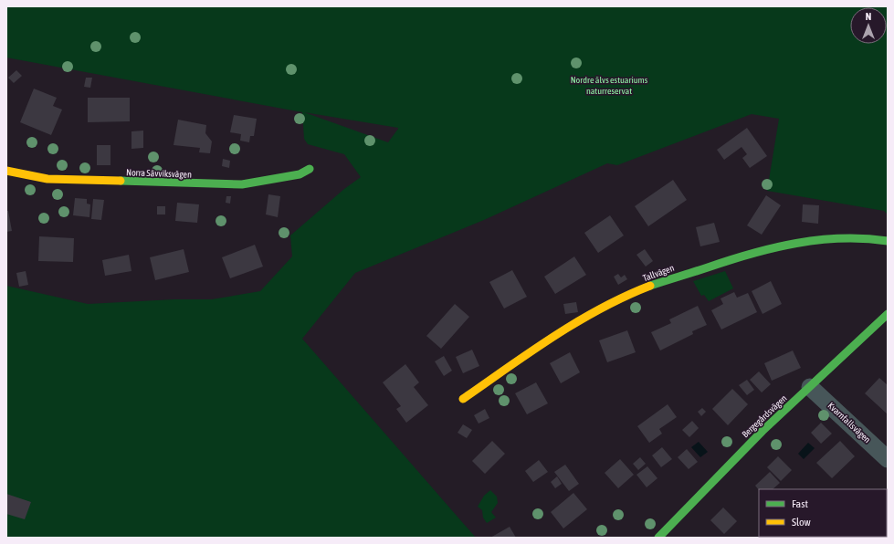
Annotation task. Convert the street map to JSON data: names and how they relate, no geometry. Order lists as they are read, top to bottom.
{
  "streets": {
    "street": [
      "Norra Sävviksvägen",
      "Tallvägen",
      "Bergegårdsvägen",
      "Kvarnfallsvägen"
    ]
  },
  "crossings": [
    ["Bergegårdsvägen", "Kvarnfallsvägen"]
  ],
  "parks": ["Nordre älvs estuariums naturreservat"],
  "legend": ["Fast", "Slow"],
  "north": "top"
}
